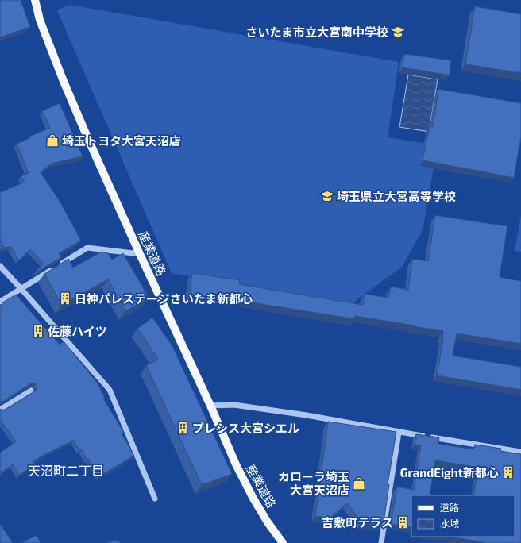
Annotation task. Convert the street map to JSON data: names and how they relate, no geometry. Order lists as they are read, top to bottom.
{
  "streets": {
    "main road": ["産業道路"]
  },
  "districts": ["天沼町二丁目"],
  "places": {
    "school or university": ["さいたま市立大宮南中学校", "埼玉県立大宮高等学校"],
    "shop": ["埼玉トヨタ大宮天沼店", "カローラ埼玉 大宮天沼店"],
    "building": [
      "日神パレステージさいたま新都心",
      "佐藤ハイツ",
      "プレシス大宮シエル",
      "GrandEight新都心",
      "吉敷町テラス"
    ]
  },
  "legend": ["道路", "水域"]
}
